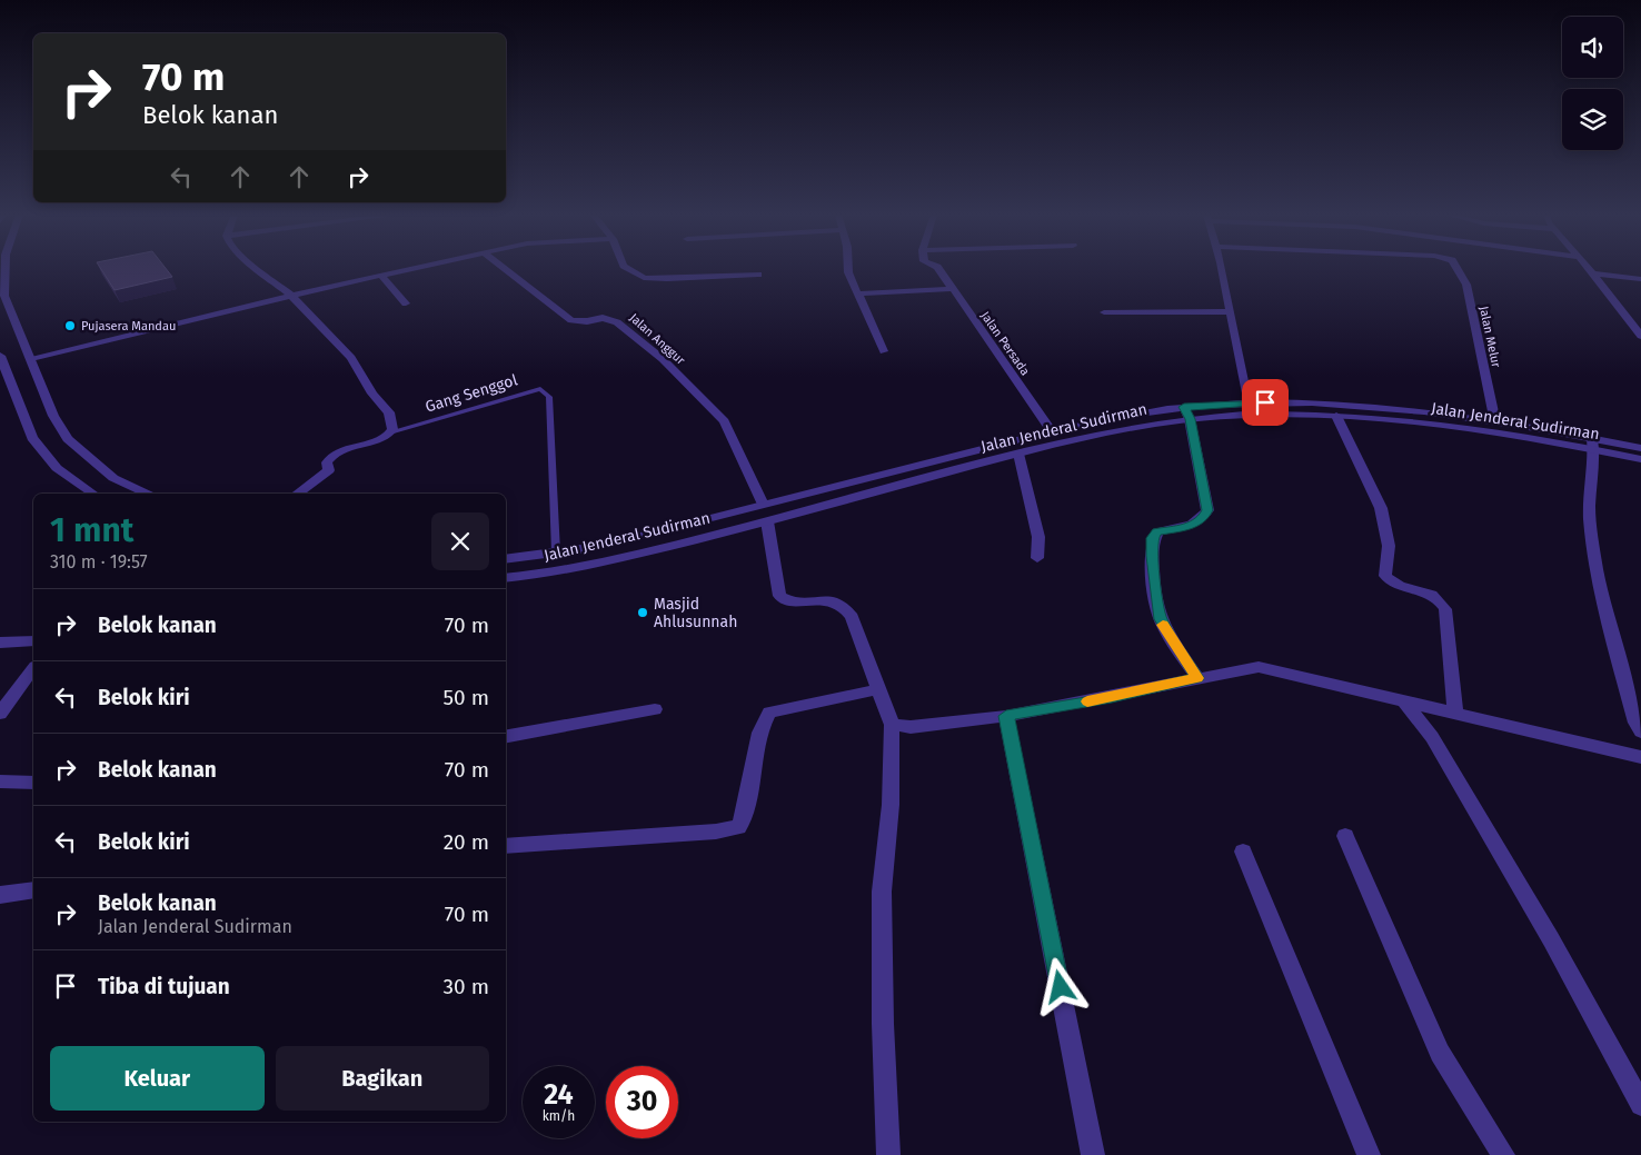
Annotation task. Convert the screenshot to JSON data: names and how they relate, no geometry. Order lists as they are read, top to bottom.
{
  "streets": {
    "street": [
      "Jalan Melur",
      "Jalan Anggur",
      "Jalan Persada",
      "Jalan Jenderal Sudirman"
    ],
    "lane": ["Gang Senggol"]
  },
  "crossings": [
    ["Jalan Melur", "Jalan Jenderal Sudirman"],
    ["Jalan Anggur", "Jalan Jenderal Sudirman"],
    ["Jalan Persada", "Jalan Jenderal Sudirman"],
    ["Gang Senggol", "Jalan Jenderal Sudirman"]
  ],
  "places": ["Pujasera Mandau", "Masjid Ahlusunnah"],
  "page": {
    "turn": ["70 m", "Belok kanan"],
    "heading": ["1 mnt", "310 m · 19:57"],
    "list": [
      {
        "name": "Belok kanan",
        "value": "70 m"
      },
      {
        "name": "Belok kiri",
        "value": "50 m"
      },
      {
        "name": "Belok kanan",
        "value": "70 m"
      },
      {
        "name": "Belok kiri",
        "value": "20 m"
      },
      {
        "name": "Belok kanan",
        "note": "Jalan Jenderal Sudirman",
        "value": "70 m"
      },
      {
        "name": "Tiba di tujuan",
        "value": "30 m"
      }
    ],
    "buttons": ["Keluar", "Bagikan"],
    "speed": "24 km/h",
    "limit": "30"
  }
}
